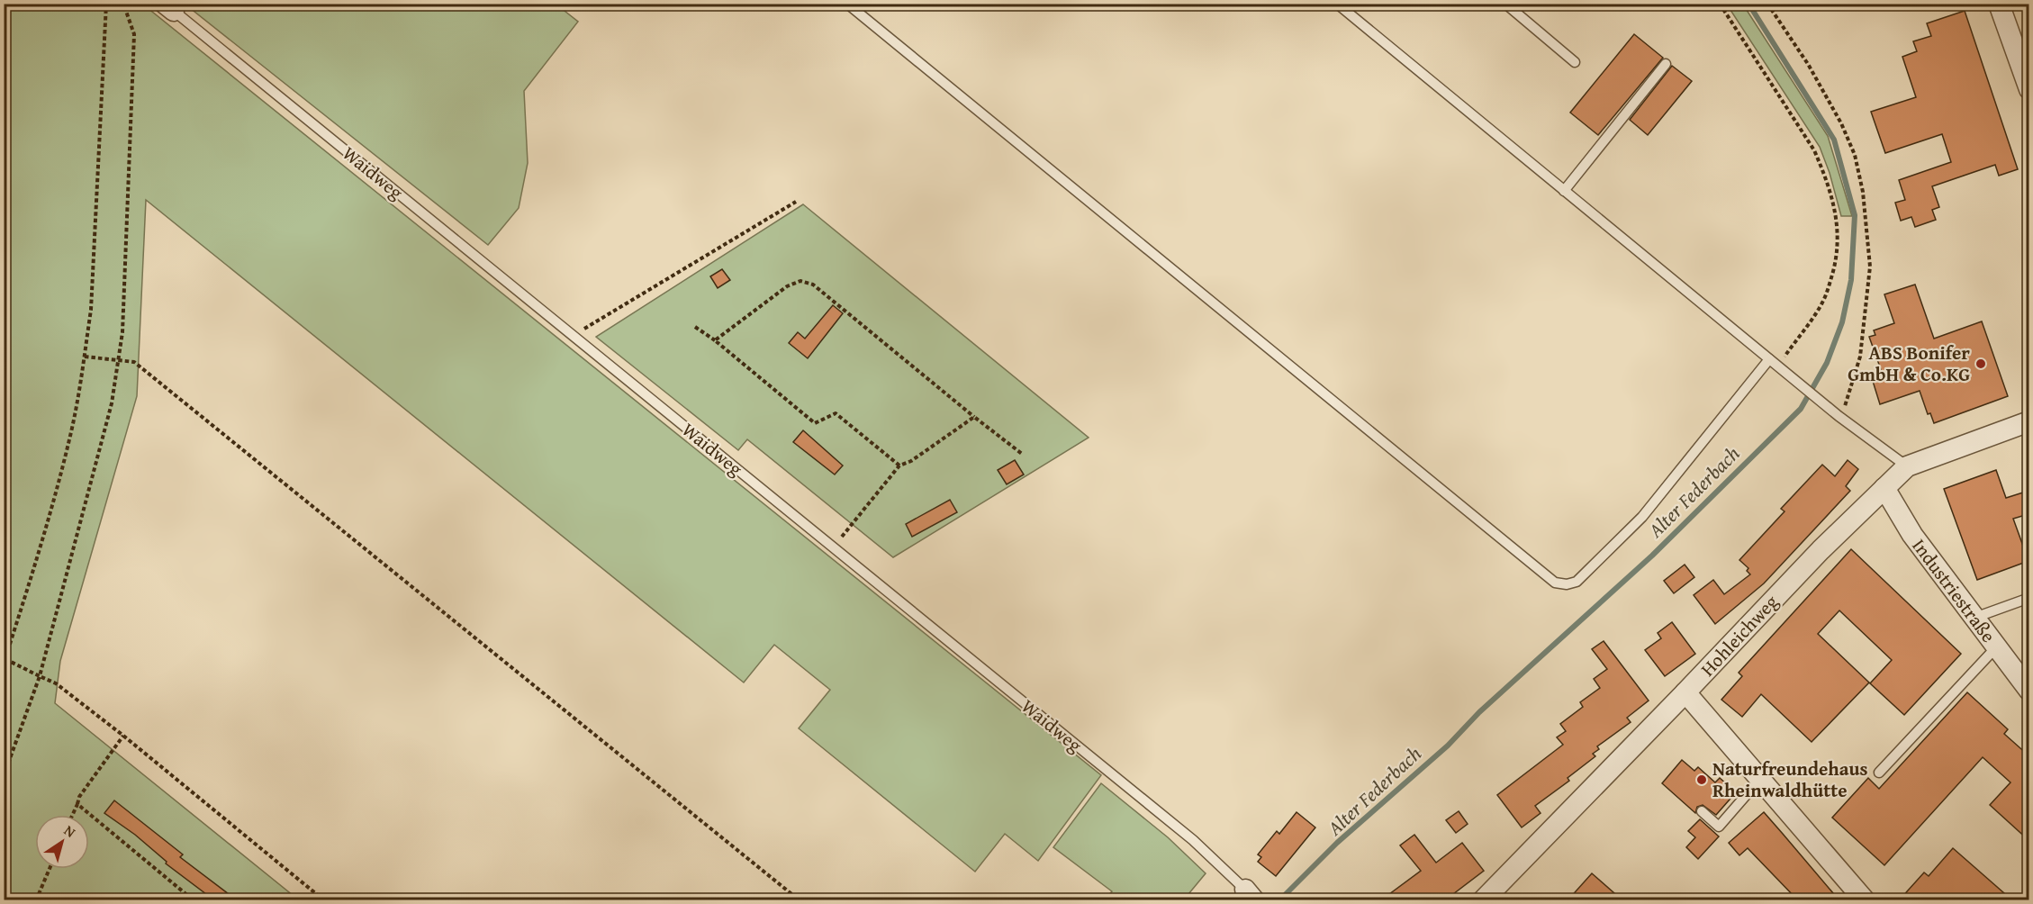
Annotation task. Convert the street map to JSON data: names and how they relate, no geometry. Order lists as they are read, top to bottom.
{
  "streets": {
    "street": ["Industriestraße", "Hohleichweg"],
    "lane": ["Waidweg"]
  },
  "crossings": [
    ["Industriestraße", "Hohleichweg"]
  ],
  "water": ["Alter Federbach"],
  "places": ["ABS Bonifer GmbH & Co.KG", "Naturfreundehaus Rheinwaldhütte"],
  "north": "top right"
}
